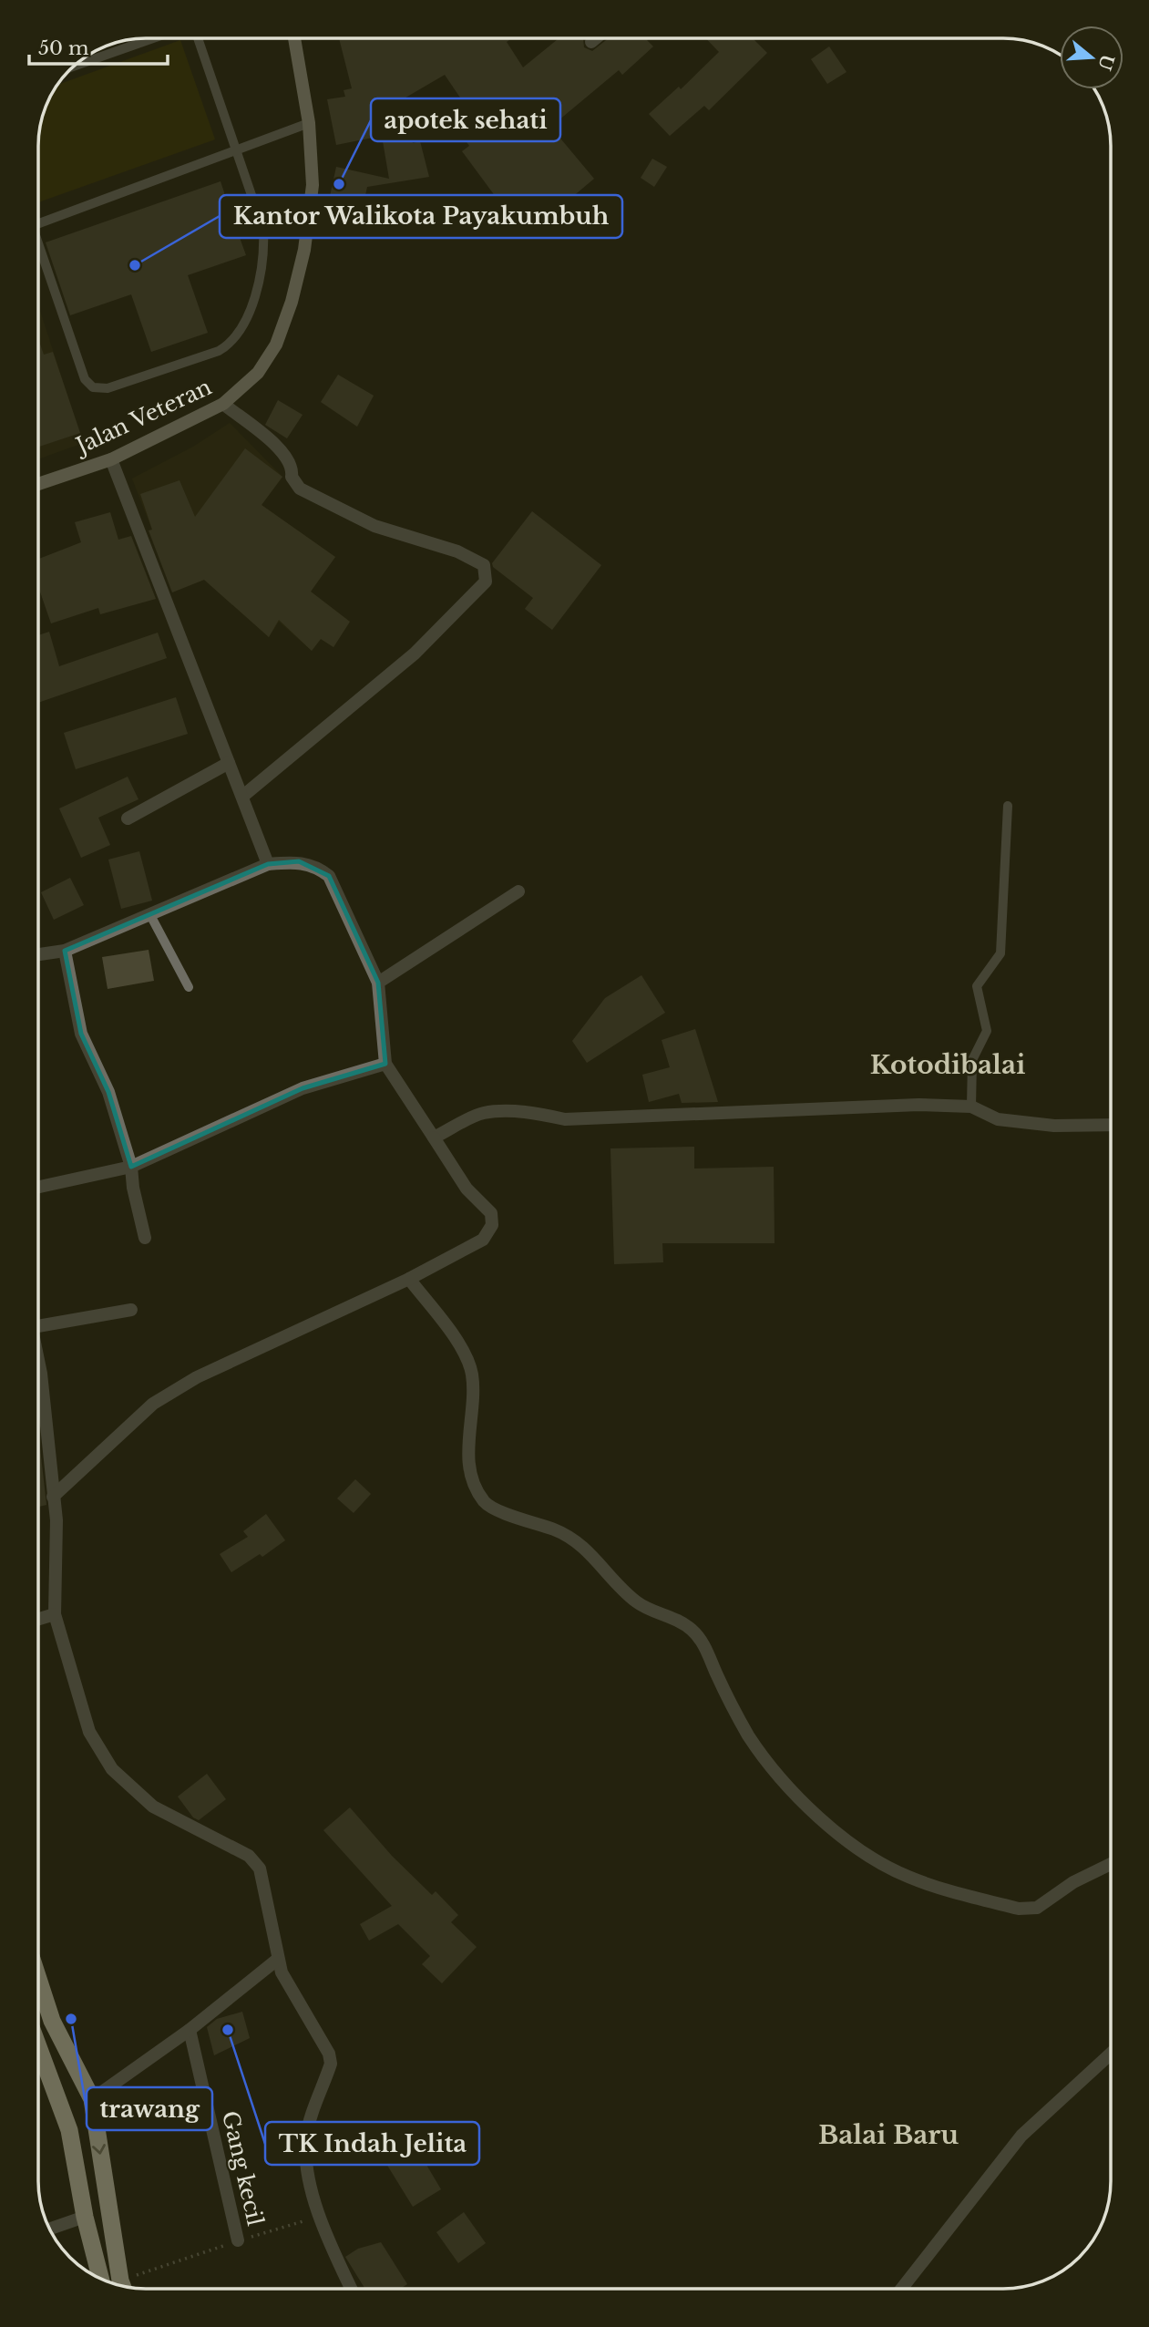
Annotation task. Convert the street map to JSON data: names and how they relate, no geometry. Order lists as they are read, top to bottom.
{
  "streets": {
    "main road": ["Jalan Veteran"],
    "street": ["Gang kecil"]
  },
  "districts": ["Kotodibalai", "Balai Baru"],
  "places": [
    "apotek sehati",
    "Kantor Walikota Payakumbuh",
    "trawang",
    "TK Indah Jelita"
  ],
  "scale_bar": "50 m",
  "north": "right"
}
